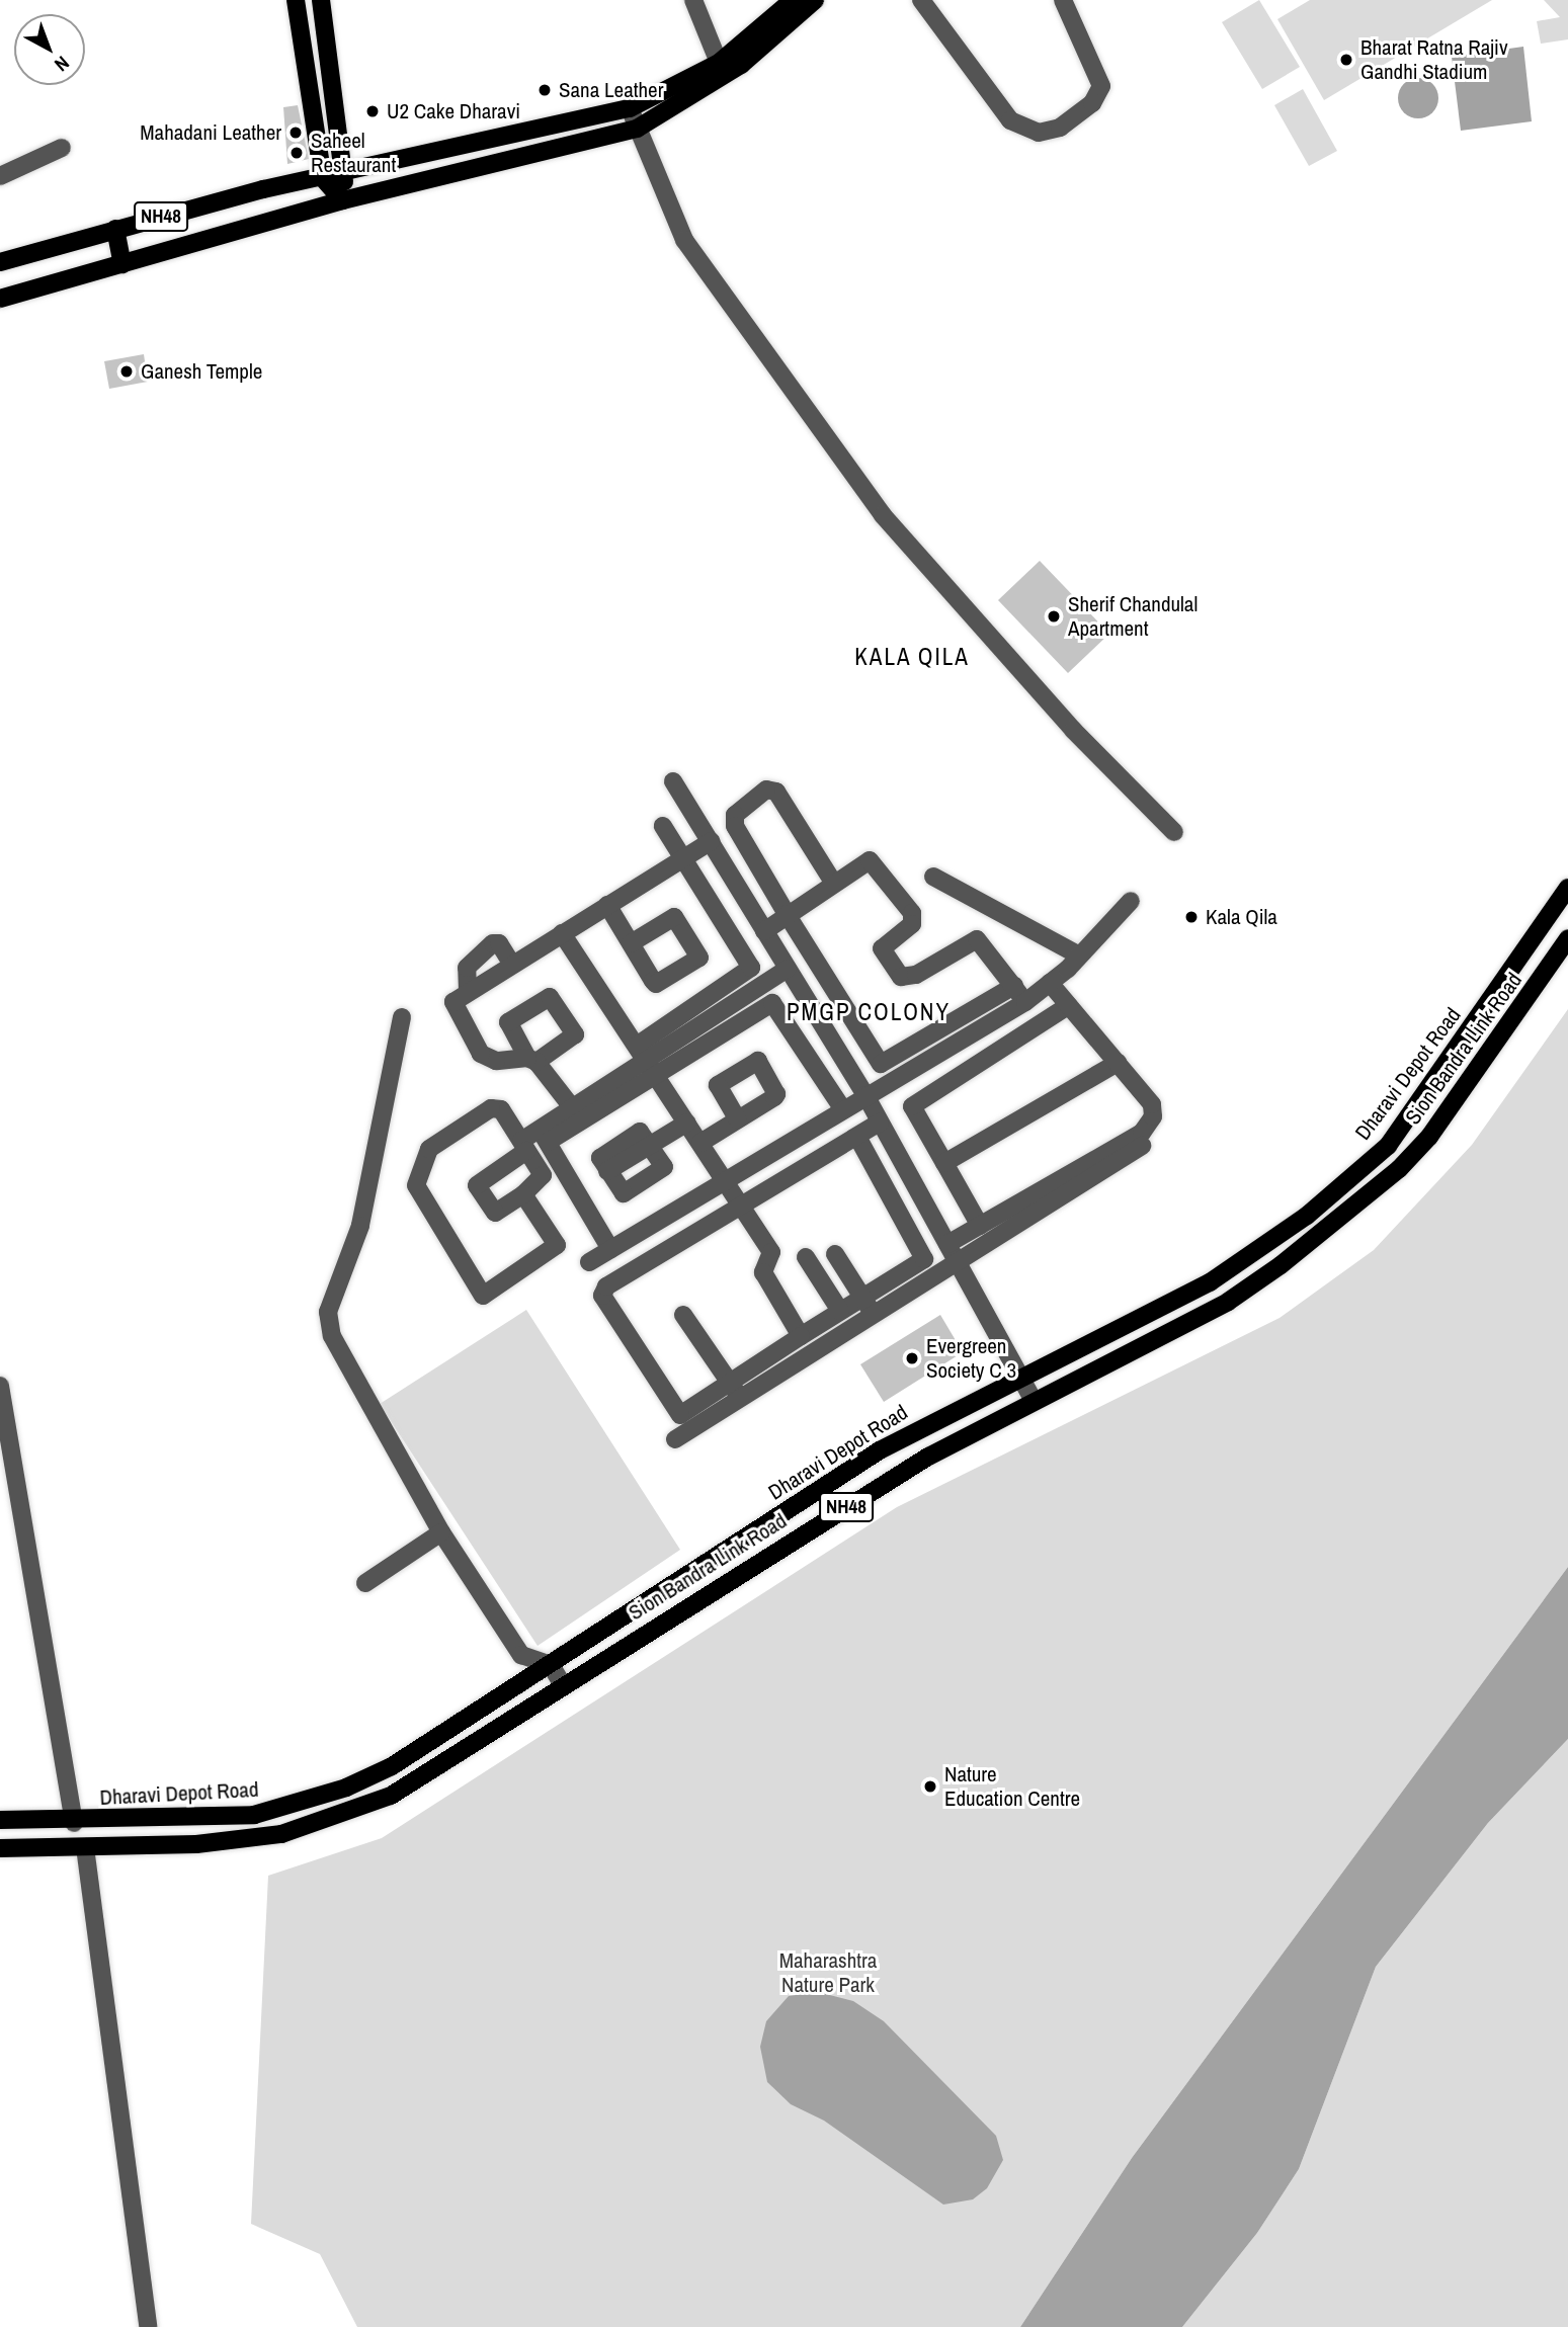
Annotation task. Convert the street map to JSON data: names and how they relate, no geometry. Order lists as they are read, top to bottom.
{
  "streets": {
    "main road": ["NH48", "Sion Bandra Link Road", "Dharavi Depot Road"]
  },
  "districts": ["KALA QILA", "PMGP COLONY"],
  "parks": ["Maharashtra Nature Park"],
  "places": [
    "Bharat Ratna Rajiv Gandhi Stadium",
    "Sana Leather",
    "U2 Cake Dharavi",
    "Mahadani Leather",
    "Saheel Restaurant",
    "Ganesh Temple",
    "Sherif Chandulal Apartment",
    "Kala Qila",
    "Evergreen Society C 3",
    "Nature Education Centre"
  ],
  "north": "bottom right"
}
